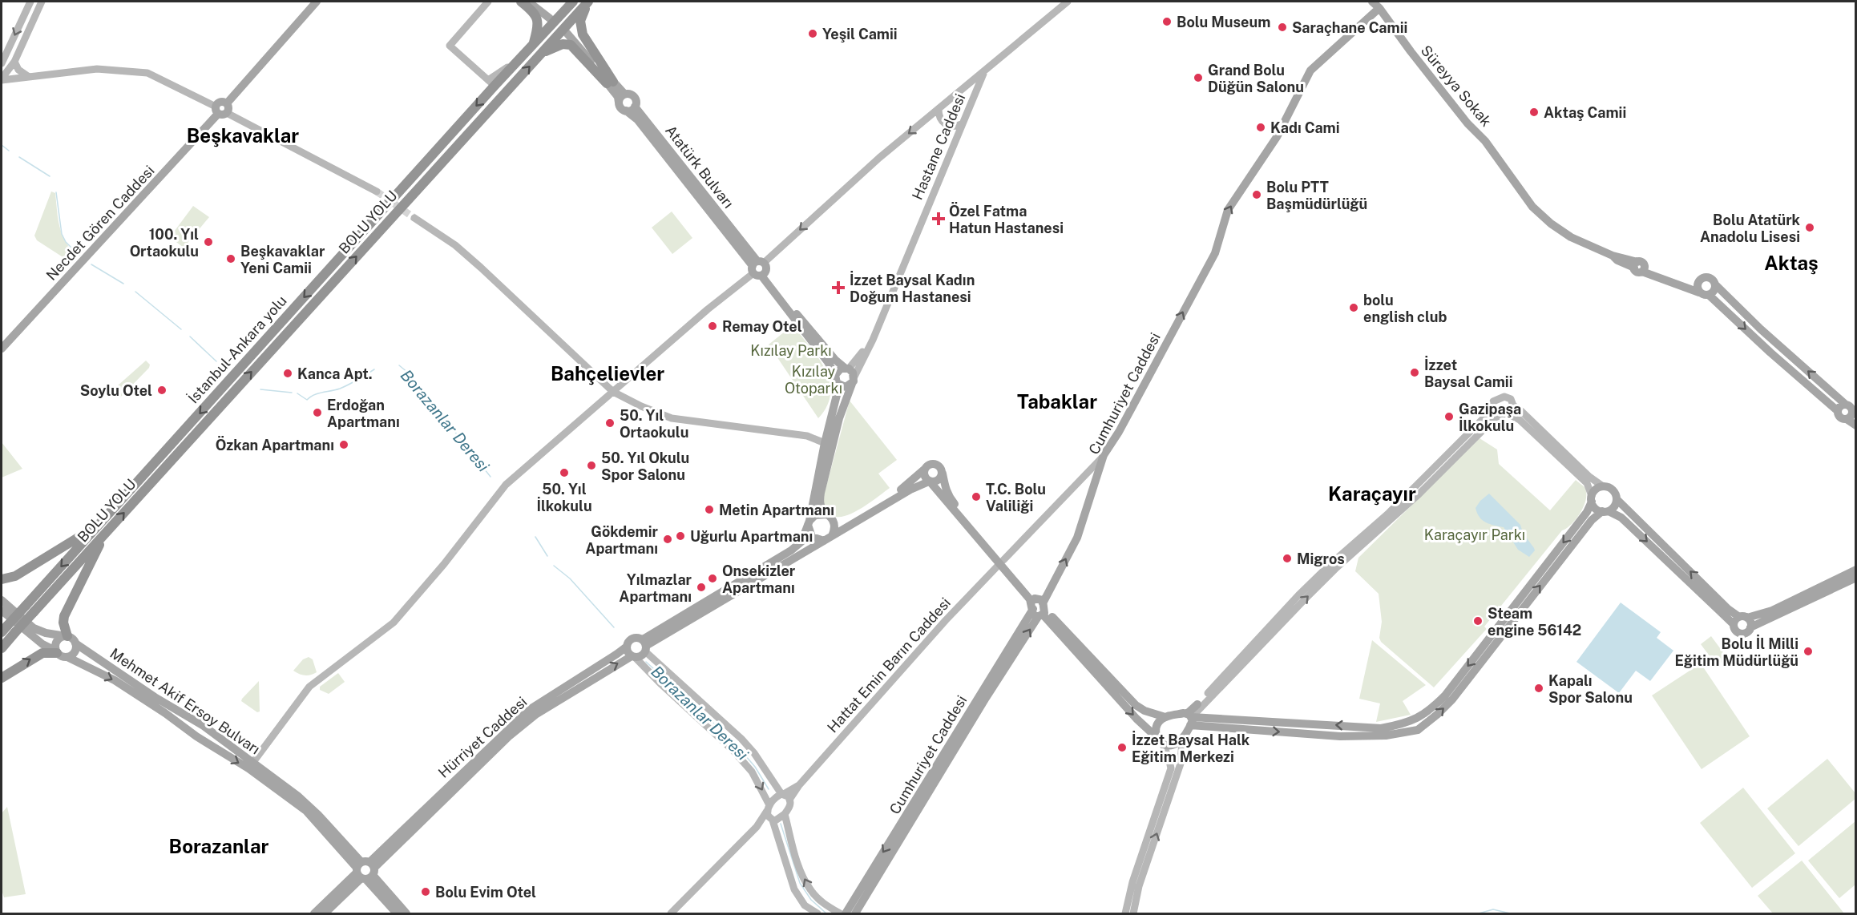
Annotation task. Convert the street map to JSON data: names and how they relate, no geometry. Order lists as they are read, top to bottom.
{
  "streets": {
    "highway": ["BOLU YOLU", "İstanbul-Ankara yolu"],
    "main road": [
      "Süreyya Sokak",
      "Hastane Caddesi",
      "Atatürk Bulvarı",
      "Necdet Gören Caddesi",
      "Cumhuriyet Caddesi",
      "Hattat Emin Barın Caddesi",
      "Mehmet Akif Ersoy Bulvarı",
      "Hürriyet Caddesi"
    ]
  },
  "crossings": [
    ["Süreyya Sokak", "Cumhuriyet Caddesi"],
    ["BOLU YOLU", "İstanbul-Ankara yolu"],
    ["Cumhuriyet Caddesi", "Hattat Emin Barın Caddesi"],
    ["Mehmet Akif Ersoy Bulvarı", "Hürriyet Caddesi"]
  ],
  "one_way": ["BOLU YOLU", "İstanbul-Ankara yolu"],
  "districts": [
    "Beşkavaklar",
    "Aktaş",
    "Bahçelievler",
    "Tabaklar",
    "Karaçayır",
    "Borazanlar"
  ],
  "water": ["Borazanlar Deresi"],
  "parks": ["Kızılay Parkı", "Kızılay Otoparkı", "Karaçayır Parkı"],
  "places": {
    "other": [
      "Bolu Museum",
      "Saraçhane Camii",
      "Yeşil Camii",
      "Grand Bolu Düğün Salonu",
      "Aktaş Camii",
      "Kadı Cami",
      "Bolu PTT Başmüdürlüğü",
      "Bolu Atatürk Anadolu Lisesi",
      "100. Yıl Ortaokulu",
      "Beşkavaklar Yeni Camii",
      "bolu english club",
      "Remay Otel",
      "İzzet Baysal Camii",
      "Kanca Apt.",
      "Soylu Otel",
      "Erdoğan Apartmanı",
      "Gazipaşa İlkokulu",
      "50. Yıl Ortaokulu",
      "Özkan Apartmanı",
      "50. Yıl Okulu Spor Salonu",
      "50. Yıl İlkokulu",
      "T.C. Bolu Valiliği",
      "Metin Apartmanı",
      "Uğurlu Apartmanı",
      "Gökdemir Apartmanı",
      "Migros",
      "Onsekizler Apartmanı",
      "Yılmazlar Apartmanı",
      "Steam engine 56142",
      "Bolu İl Milli Eğitim Müdürlüğü",
      "Kapalı Spor Salonu",
      "İzzet Baysal Halk Eğitim Merkezi",
      "Bolu Evim Otel"
    ],
    "health": ["Özel Fatma Hatun Hastanesi", "İzzet Baysal Kadın Doğum Hastanesi"]
  }
}
